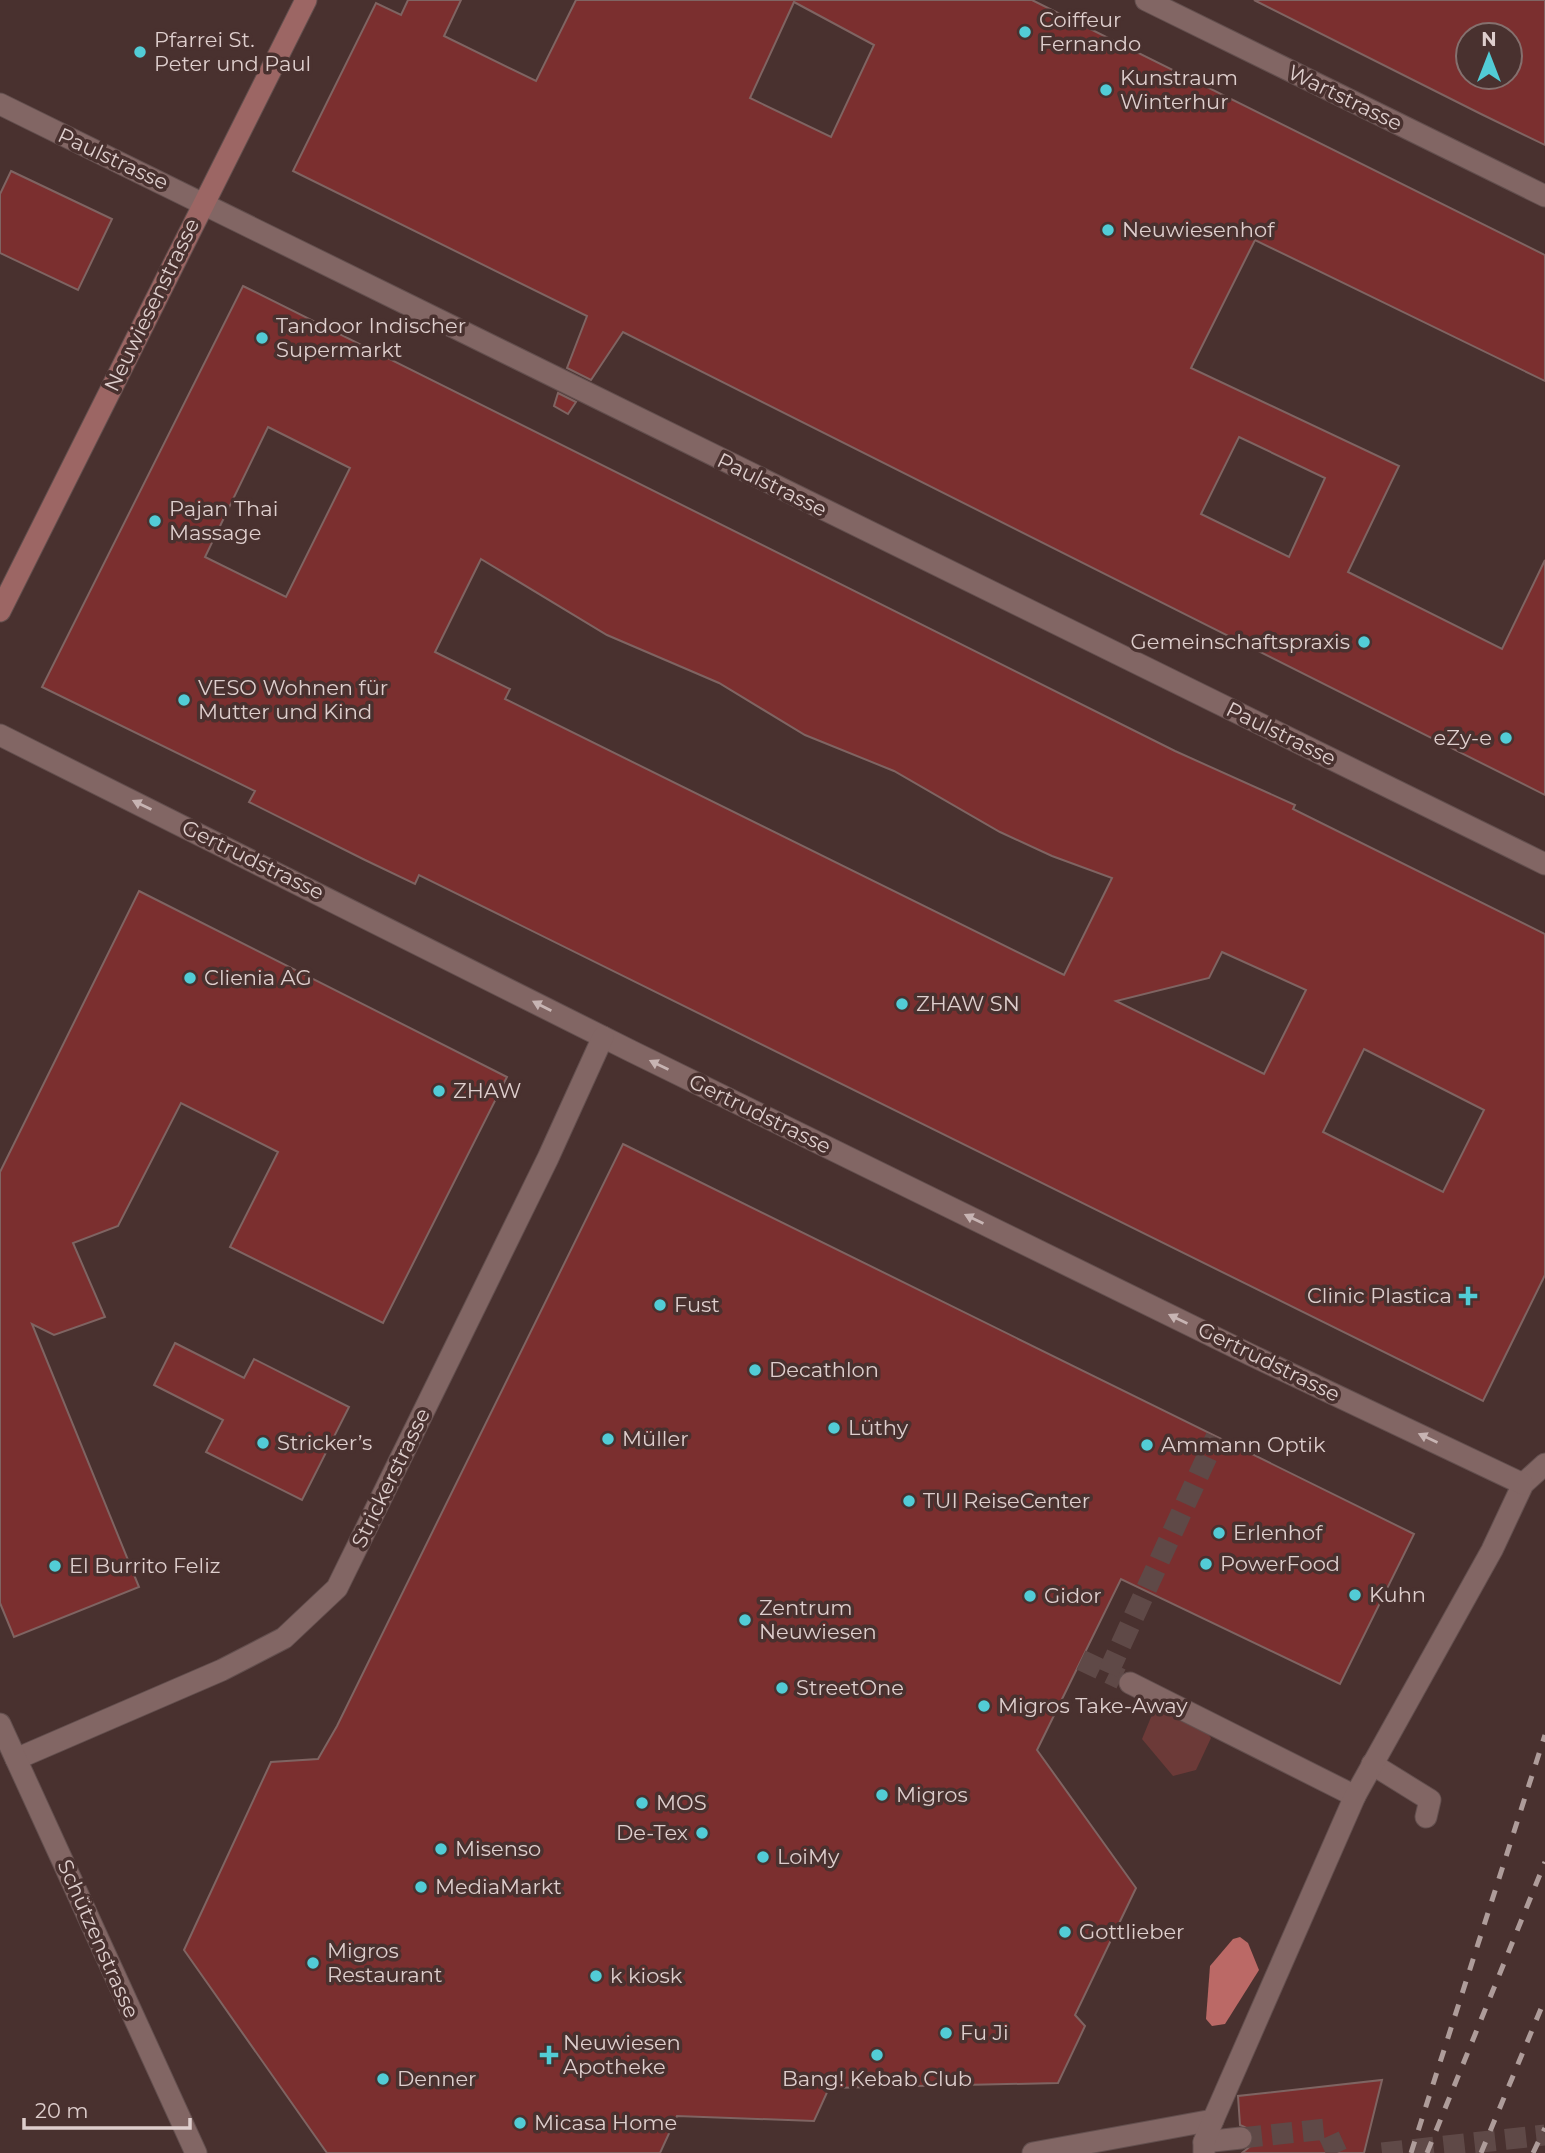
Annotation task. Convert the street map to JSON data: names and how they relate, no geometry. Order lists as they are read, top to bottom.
{
  "streets": {
    "main road": ["Neuwiesenstrasse"],
    "street": [
      "Wartstrasse",
      "Paulstrasse",
      "Gertrudstrasse",
      "Strickerstrasse",
      "Schützenstrasse"
    ]
  },
  "crossings": [
    ["Paulstrasse", "Neuwiesenstrasse"],
    ["Gertrudstrasse", "Strickerstrasse"],
    ["Strickerstrasse", "Schützenstrasse"]
  ],
  "one_way": ["Gertrudstrasse"],
  "places": {
    "other": [
      "Coiffeur Fernando",
      "Pfarrei St. Peter und Paul",
      "Kunstraum Winterhur",
      "Neuwiesenhof",
      "Tandoor Indischer Supermarkt",
      "Pajan Thai Massage",
      "Gemeinschaftspraxis",
      "VESO Wohnen für Mutter und Kind",
      "eZy-e",
      "Clienia AG",
      "ZHAW SN",
      "ZHAW",
      "Fust",
      "Decathlon",
      "Lüthy",
      "Müller",
      "Stricker’s",
      "Ammann Optik",
      "TUI ReiseCenter",
      "Erlenhof",
      "PowerFood",
      "El Burrito Feliz",
      "Kuhn",
      "Gidor",
      "Zentrum Neuwiesen",
      "StreetOne",
      "Migros Take-Away",
      "Migros",
      "MOS",
      "De-Tex",
      "Misenso",
      "LoiMy",
      "MediaMarkt",
      "Gottlieber",
      "Migros Restaurant",
      "k kiosk",
      "Fu Ji",
      "Bang! Kebab Club",
      "Denner",
      "Micasa Home"
    ],
    "health": ["Clinic Plastica", "Neuwiesen Apotheke"]
  },
  "scale_bar": "20 m",
  "north": "top"
}
